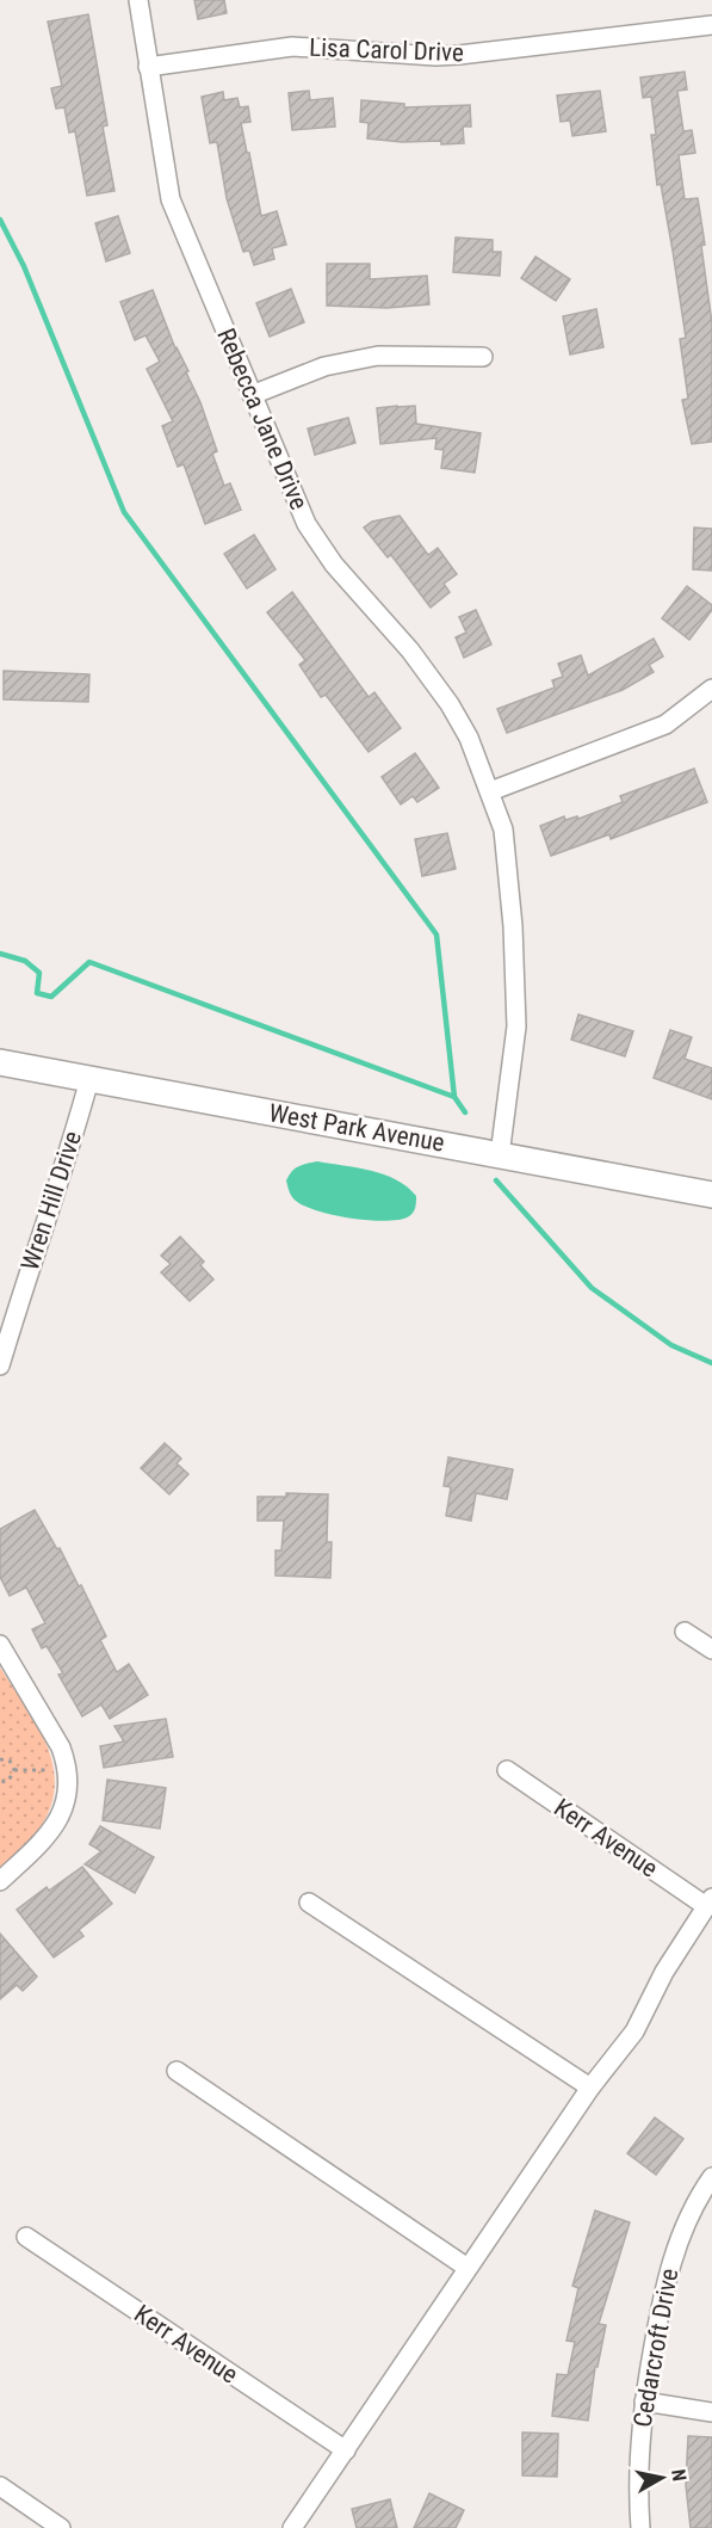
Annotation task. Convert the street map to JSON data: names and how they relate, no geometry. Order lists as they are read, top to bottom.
{
  "streets": {
    "main road": ["West Park Avenue"],
    "street": [
      "Lisa Carol Drive",
      "Rebecca Jane Drive",
      "Wren Hill Drive",
      "Kerr Avenue",
      "Cedarcroft Drive"
    ]
  },
  "crossings": [
    ["Lisa Carol Drive", "Rebecca Jane Drive"],
    ["Rebecca Jane Drive", "West Park Avenue"],
    ["West Park Avenue", "Wren Hill Drive"]
  ],
  "north": "right"
}
